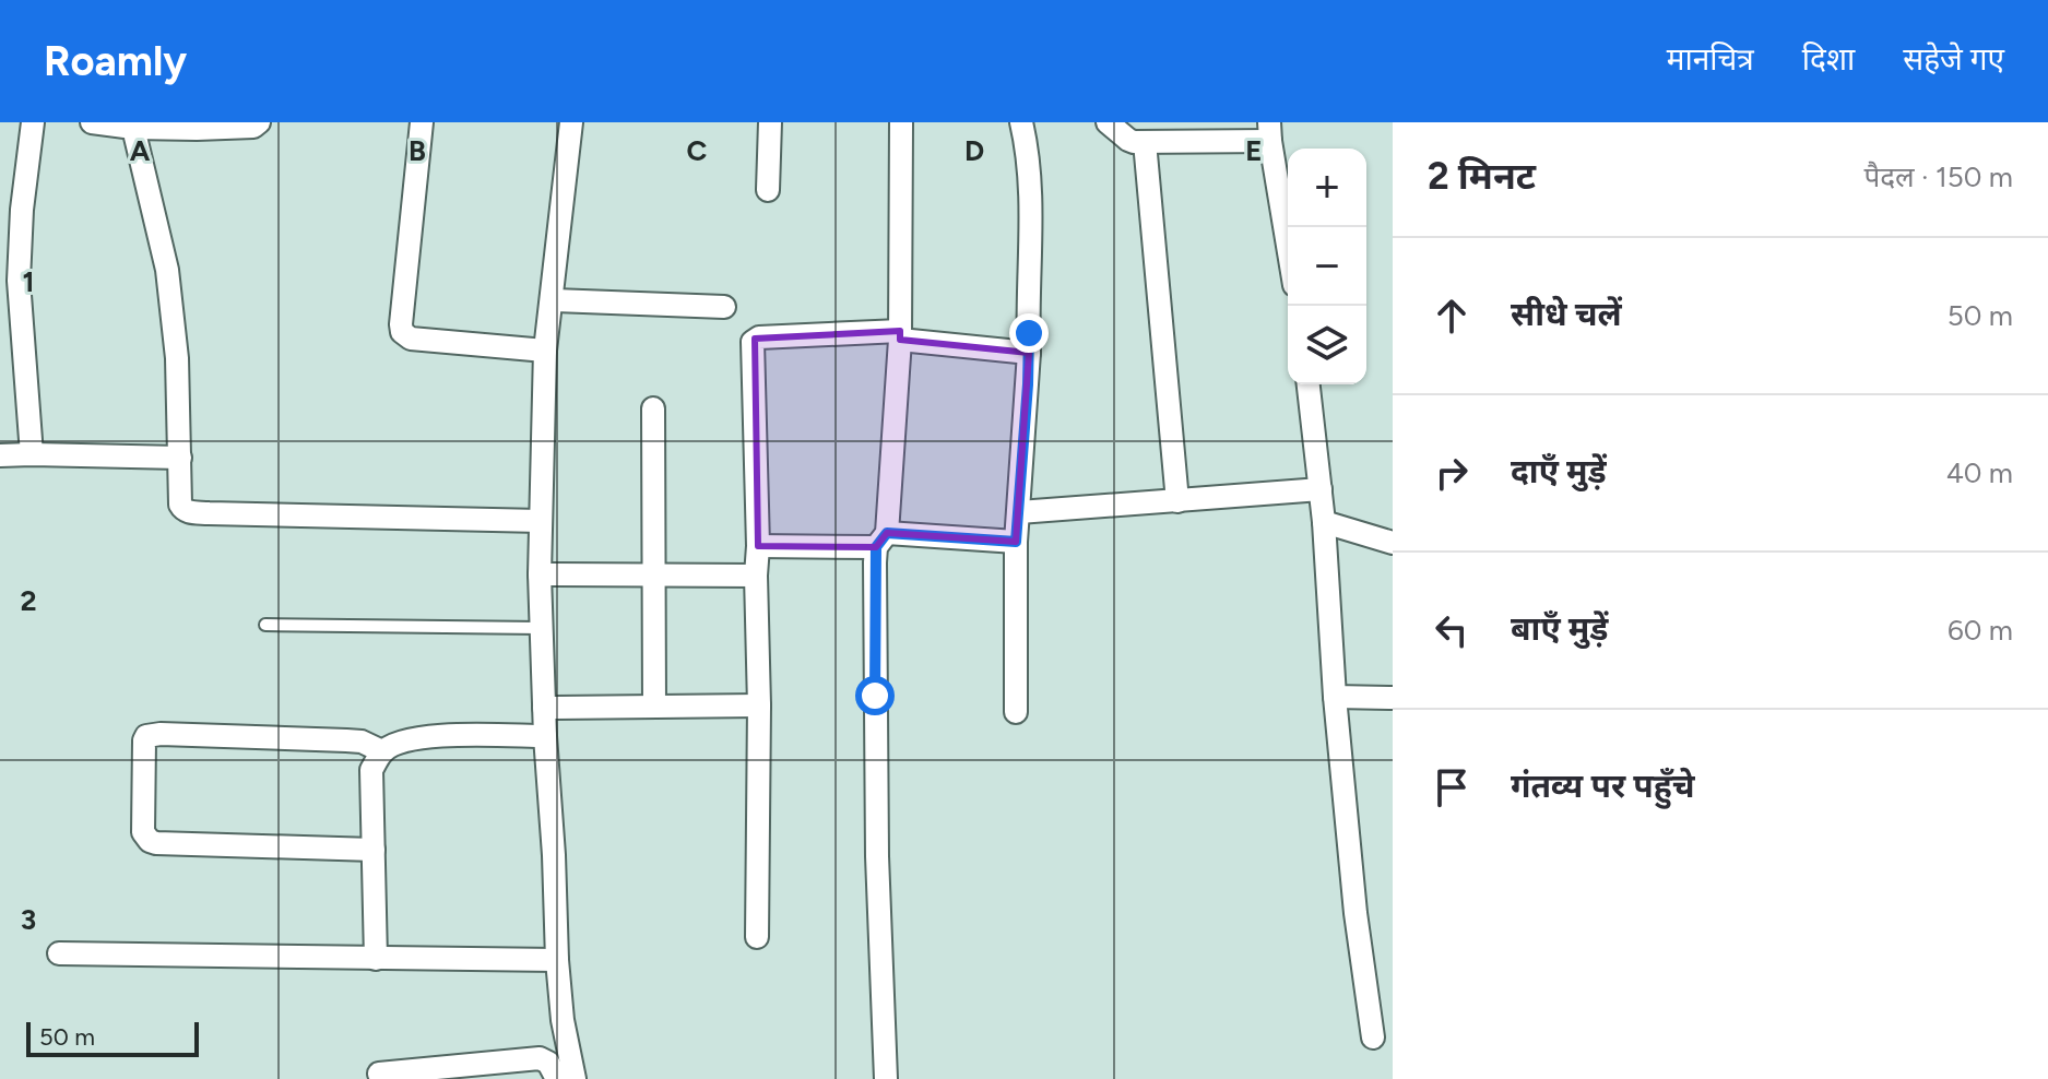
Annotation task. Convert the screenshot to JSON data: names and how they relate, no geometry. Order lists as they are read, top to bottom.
{
  "scale_bar": "50 m",
  "page": {
    "header": "Roamly",
    "nav": ["मानचित्र", "दिशा", "सहेजे गए"],
    "heading": ["2 मिनट", "पैदल · 150 m"],
    "map_buttons": ["+", "−"],
    "list": [
      ["सीधे चलें", "50 m"],
      ["दाएँ मुड़ें", "40 m"],
      ["बाएँ मुड़ें", "60 m"],
      "गंतव्य पर पहुँचे"
    ],
    "scale": "50 m"
  },
  "grid": {
    "columns": [
      "A",
      "B",
      "C",
      "D",
      "E"
    ],
    "rows": ["1", "2", "3"]
  }
}
